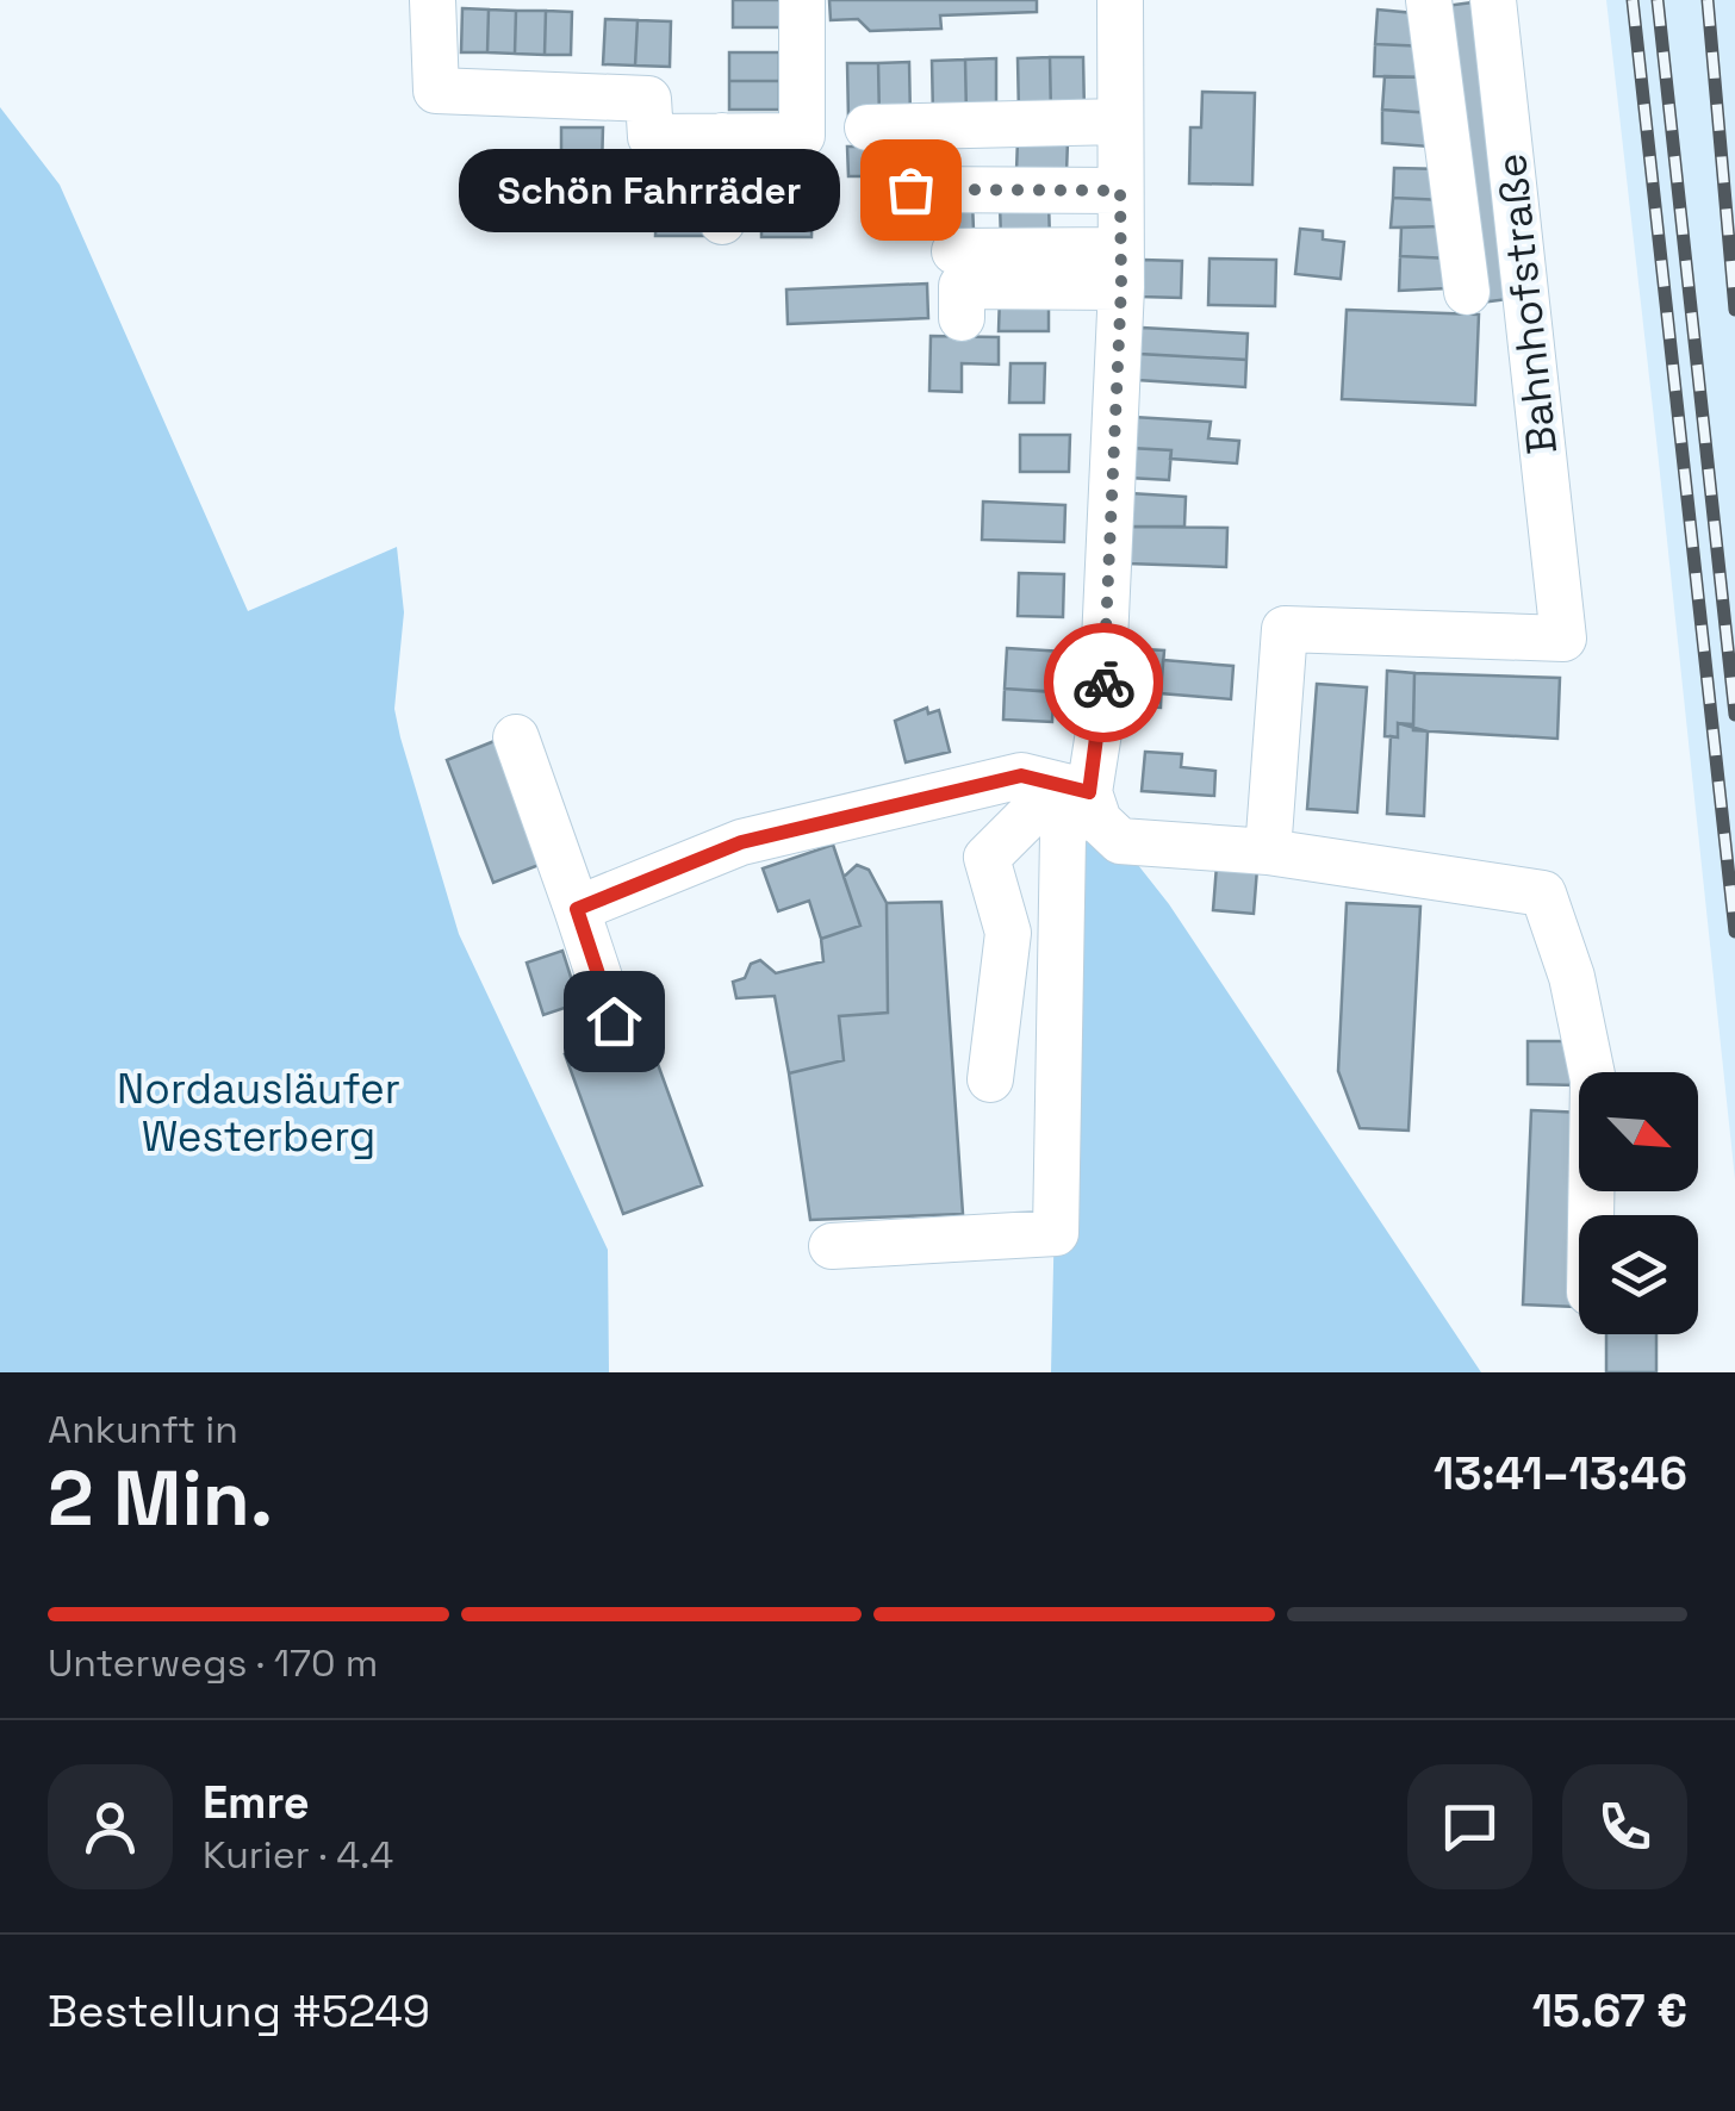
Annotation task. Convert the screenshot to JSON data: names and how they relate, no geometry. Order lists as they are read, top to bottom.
{
  "streets": {
    "street": ["Bahnhofstraße"]
  },
  "parks": ["Nordausläufer Westerberg"],
  "places": ["Schön Fahrräder"],
  "north": "bottom right",
  "page": {
    "bubble": "Schön Fahrräder",
    "heading": ["2 Min.", "Ankunft in", "13:41–13:46"],
    "panel": [
      "Emre",
      "Kurier · 4.4",
      "Bestellung #5249",
      "15.67 €"
    ],
    "bar": "Unterwegs · 170 m"
  }
}
